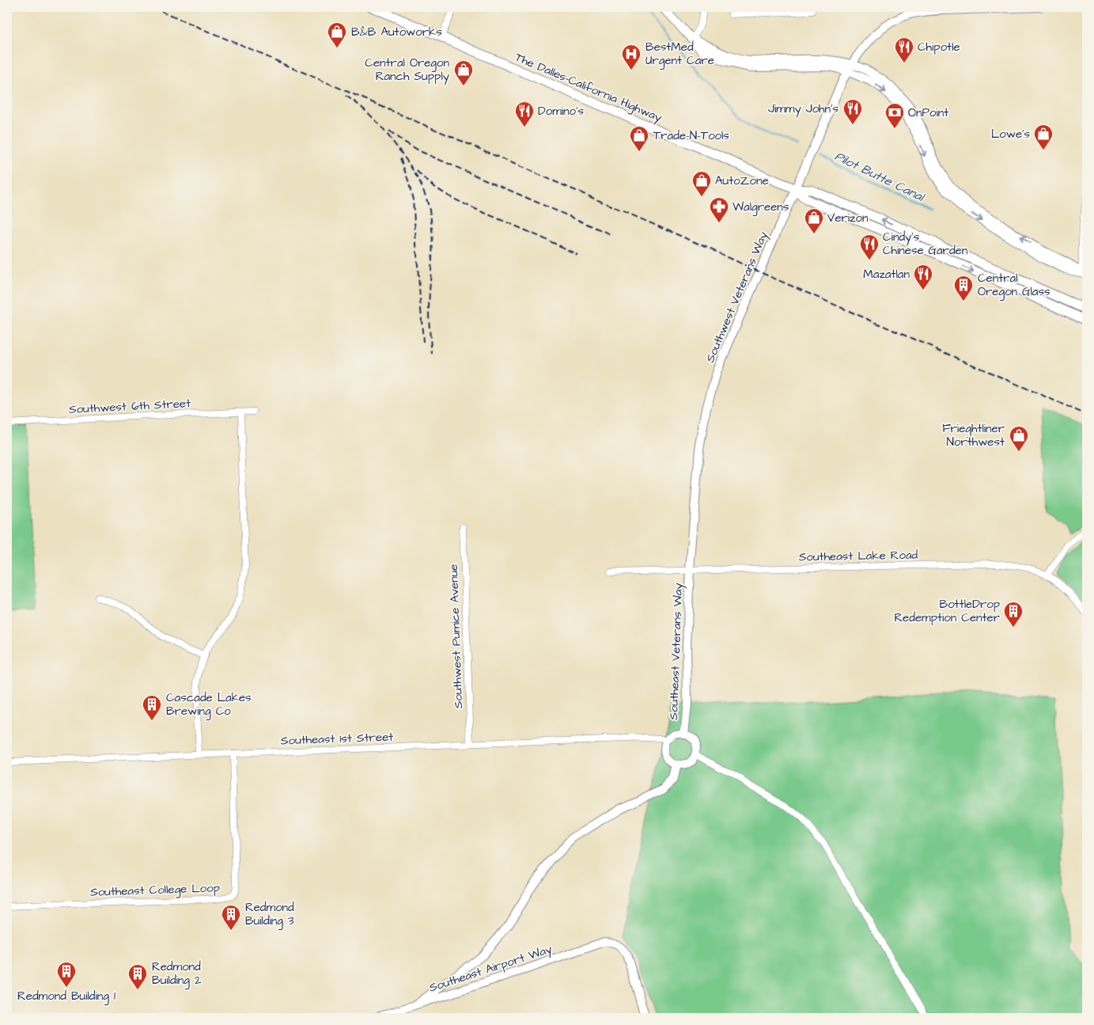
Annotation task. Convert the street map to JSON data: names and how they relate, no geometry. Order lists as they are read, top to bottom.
{
  "streets": {
    "highway": ["The Dalles-California Highway"],
    "main road": ["Southwest Veterans Way", "Southeast Veterans Way", "Southeast Airport Way"],
    "street": [
      "Southwest 6th Street",
      "Southeast Lake Road",
      "Southwest Pumice Avenue",
      "Southeast 1st Street",
      "Southeast College Loop"
    ]
  },
  "crossings": [
    ["The Dalles-California Highway", "Southwest Veterans Way"],
    ["Southwest Veterans Way", "Southeast Lake Road"],
    ["Southwest Veterans Way", "Southeast Veterans Way"],
    ["Southeast Lake Road", "Southeast Veterans Way"],
    ["Southwest Pumice Avenue", "Southeast 1st Street"],
    ["Southeast Veterans Way", "Southeast 1st Street"],
    ["Southeast 1st Street", "Southeast College Loop"]
  ],
  "water": ["Pilot Butte Canal"],
  "places": {
    "shop": [
      "B&B Autoworks",
      "Central Oregon Ranch Supply",
      "Lowe's",
      "Trade-N-Tools",
      "AutoZone",
      "Verizon",
      "Frieghtliner Northwest"
    ],
    "restaurant": [
      "Chipotle",
      "Jimmy John's",
      "Domino's",
      "Cindy's Chinese Garden",
      "Mazatlan"
    ],
    "hospital": ["BestMed Urgent Care"],
    "bank": ["OnPoint"],
    "pharmacy": ["Walgreens"],
    "building": [
      "Central Oregon Glass",
      "BottleDrop Redemption Center",
      "Cascade Lakes Brewing Co",
      "Redmond Building 3",
      "Redmond Building 1",
      "Redmond Building 2"
    ]
  }
}
